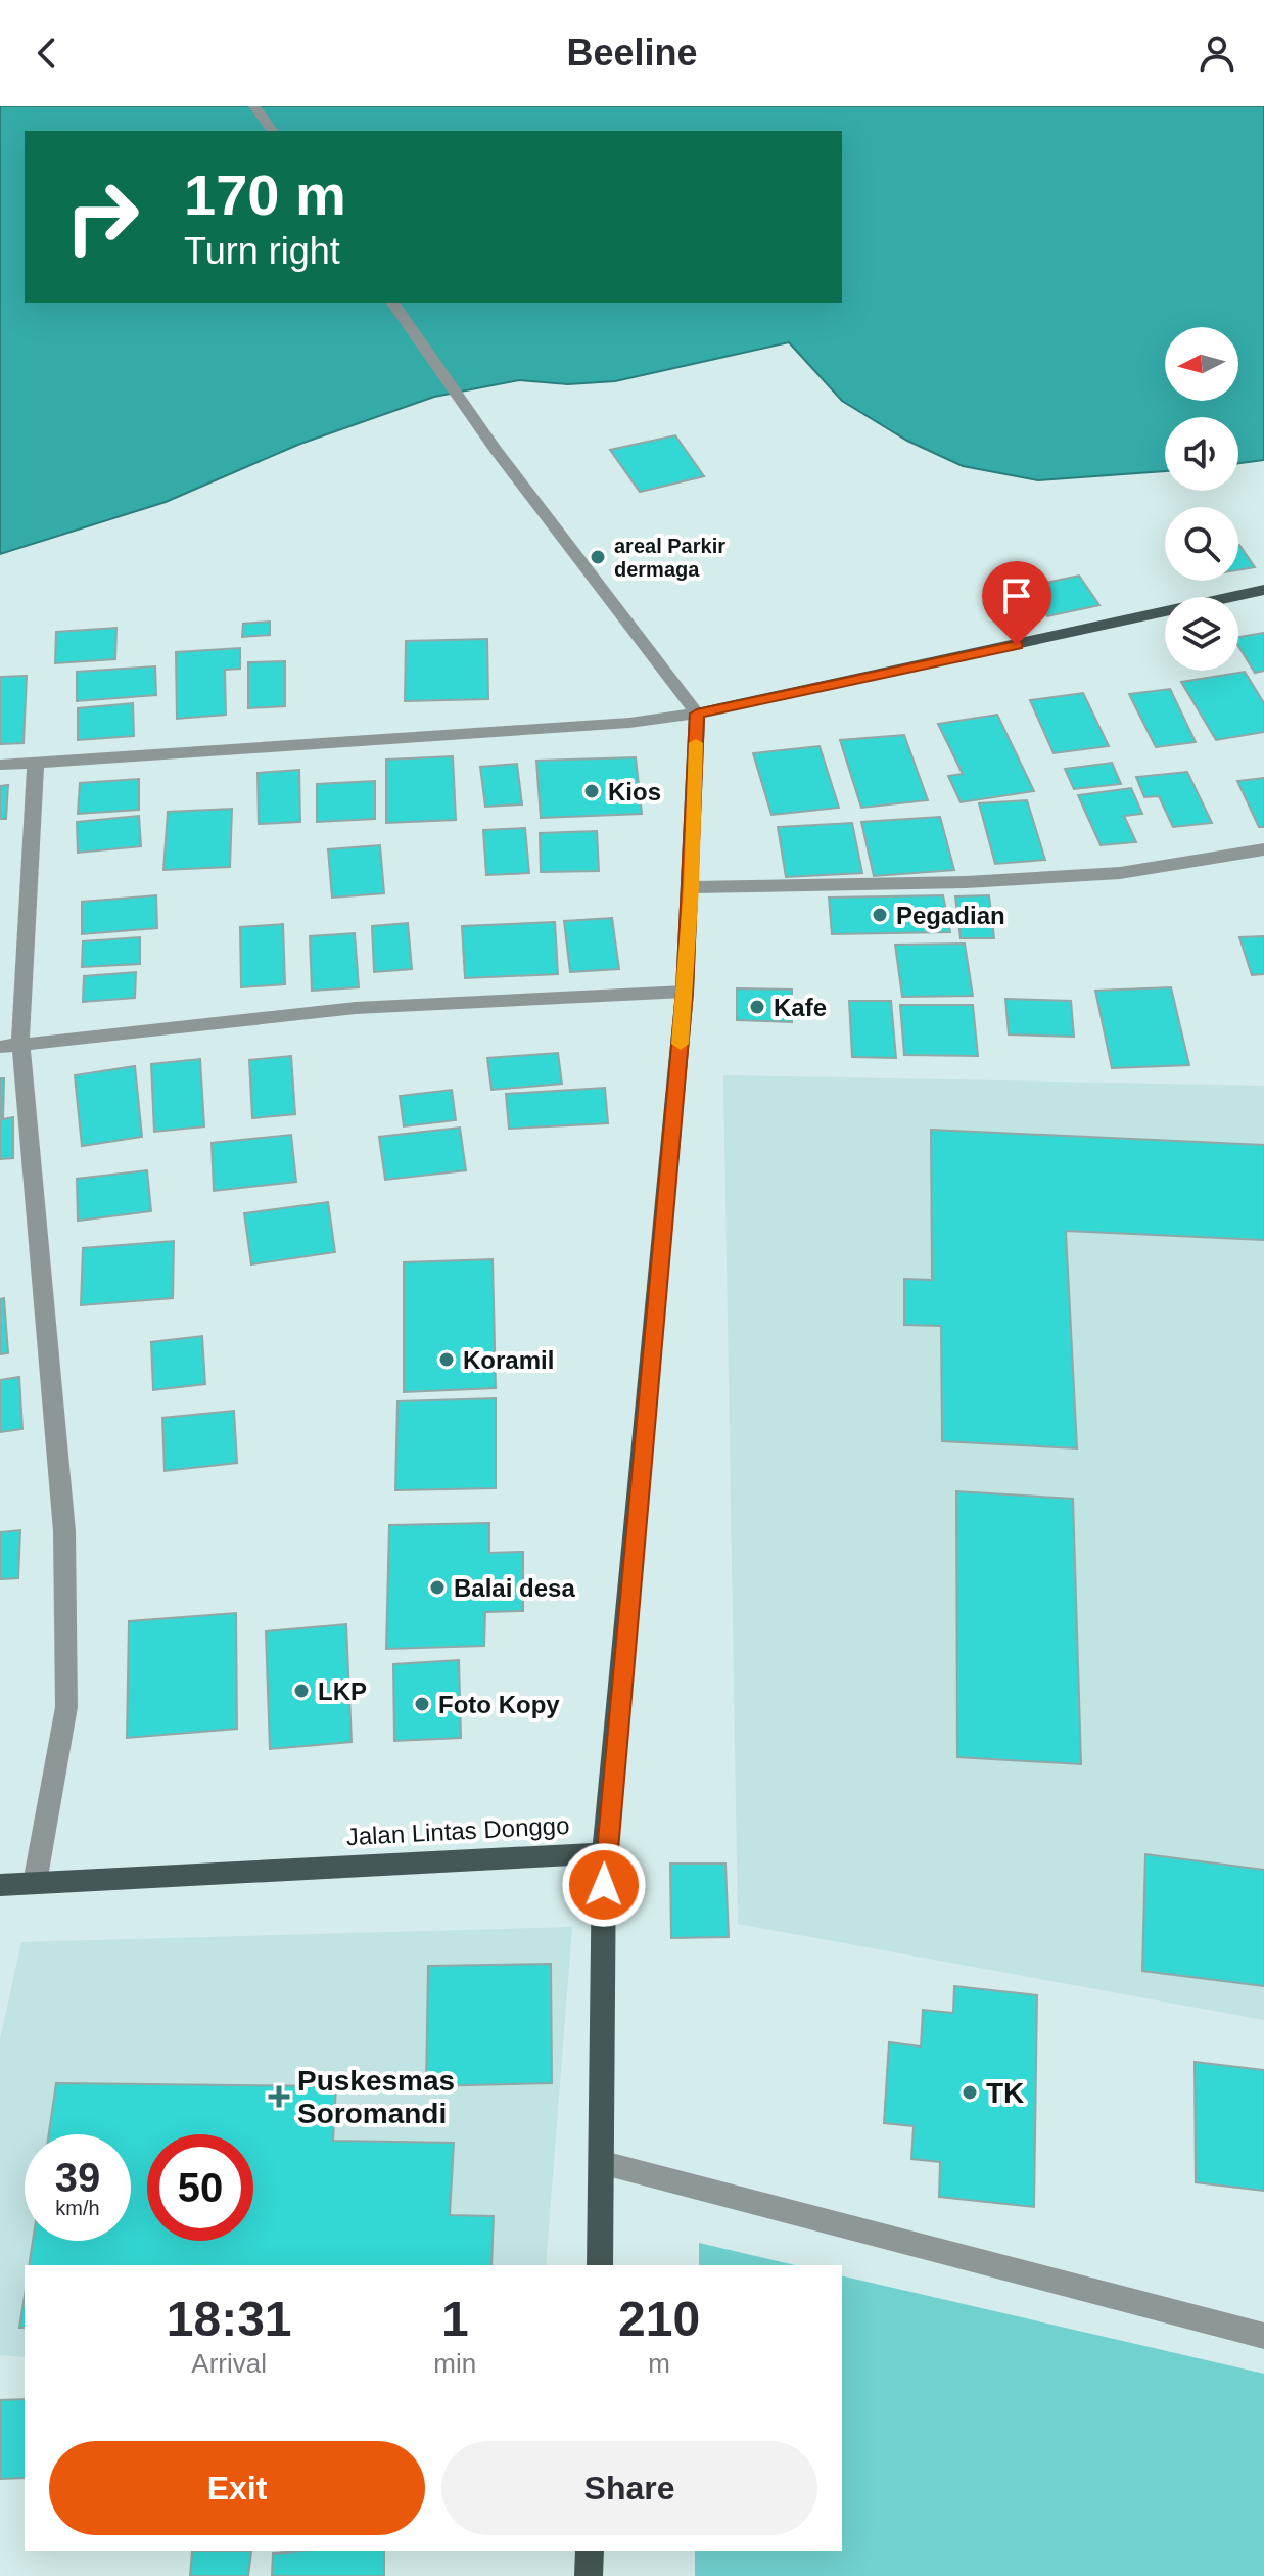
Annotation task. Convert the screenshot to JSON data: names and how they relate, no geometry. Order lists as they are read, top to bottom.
{
  "streets": {
    "main road": ["Jalan Lintas Donggo"]
  },
  "places": {
    "other": [
      "areal Parkir dermaga",
      "Kios",
      "Pegadian",
      "Kafe",
      "Koramil",
      "Balai desa",
      "LKP",
      "Foto Kopy",
      "TK"
    ],
    "health": ["Puskesmas Soromandi"]
  },
  "north": "left",
  "page": {
    "header": "Beeline",
    "turn": ["170 m", "Turn right"],
    "speed": "39 km/h",
    "limit": "50",
    "eta": [
      "18:31",
      "Arrival",
      "1",
      "min",
      "210",
      "m"
    ],
    "buttons": ["Exit", "Share"]
  }
}
